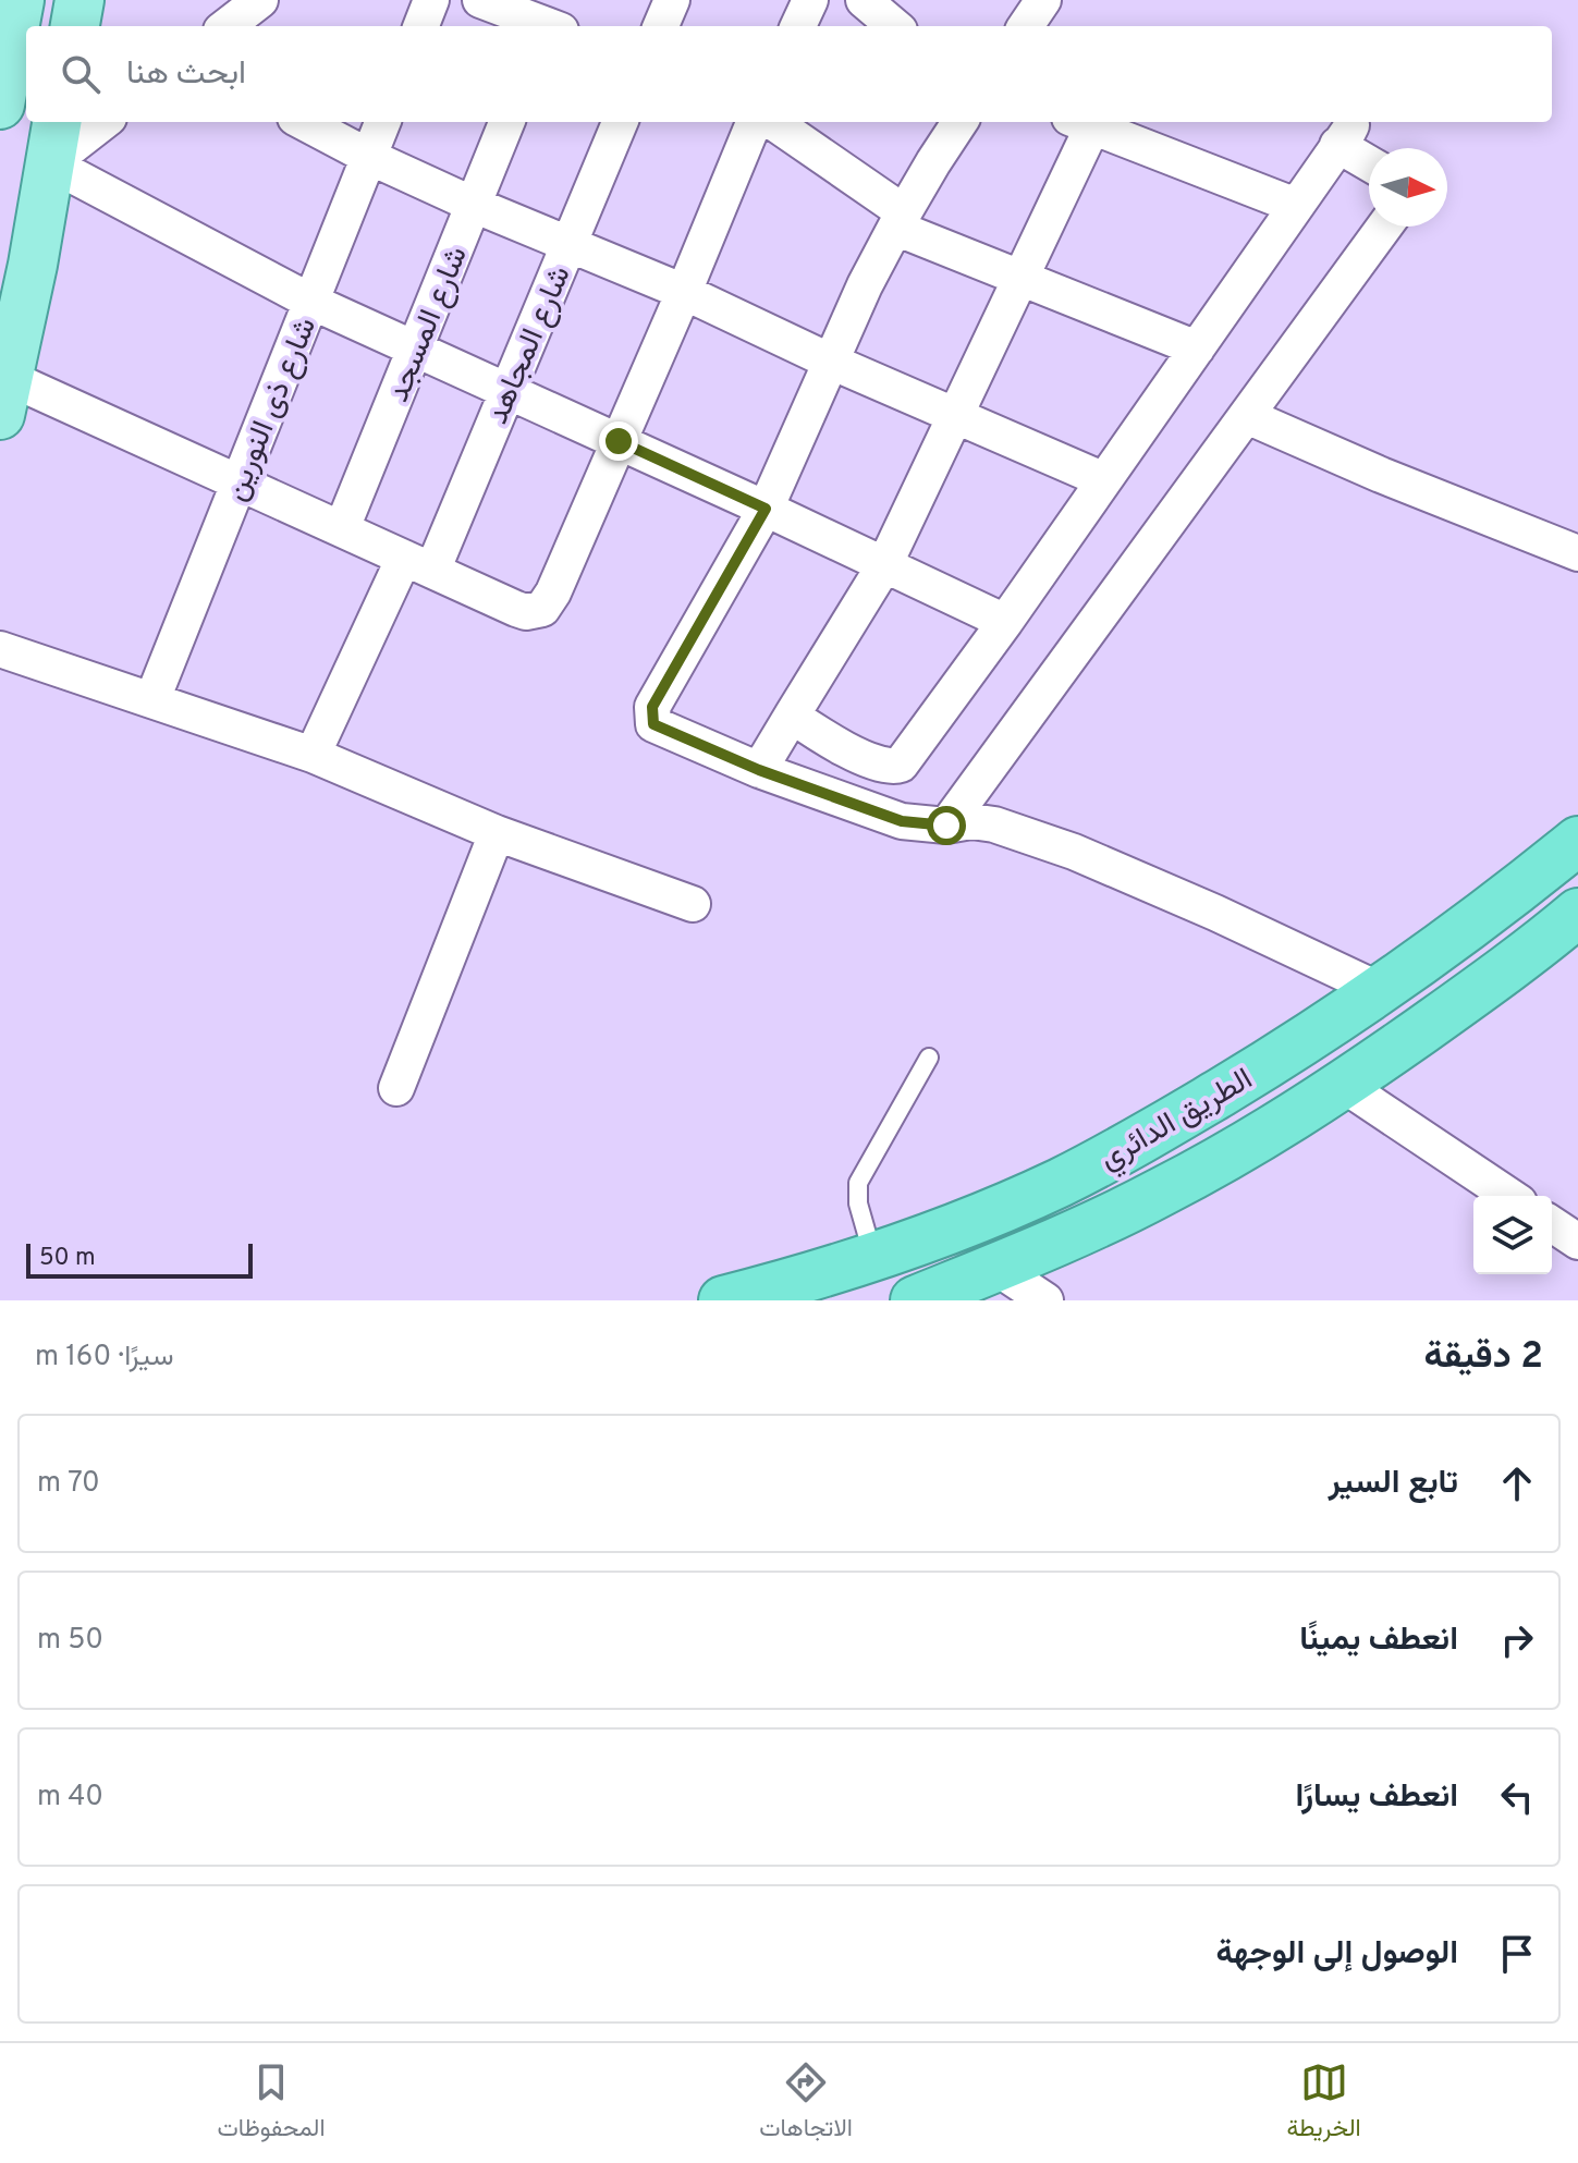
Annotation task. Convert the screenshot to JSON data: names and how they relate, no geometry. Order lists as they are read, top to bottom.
{
  "streets": {
    "highway": ["الطريق الدائري"],
    "street": ["شارع المسجد", "شارع المجاهد", "شارع ذى النورين"]
  },
  "scale_bar": "50 m",
  "north": "right",
  "page": {
    "search": "ابحث هنا",
    "scale": "50 m",
    "heading": ["2 دقيقة", "سيرًا · 160 m"],
    "list": [
      ["تابع السير", "70 m"],
      ["انعطف يمينًا", "50 m"],
      ["انعطف يسارًا", "40 m"],
      "الوصول إلى الوجهة"
    ],
    "nav": ["الخريطة", "الاتجاهات", "المحفوظات"]
  }
}
